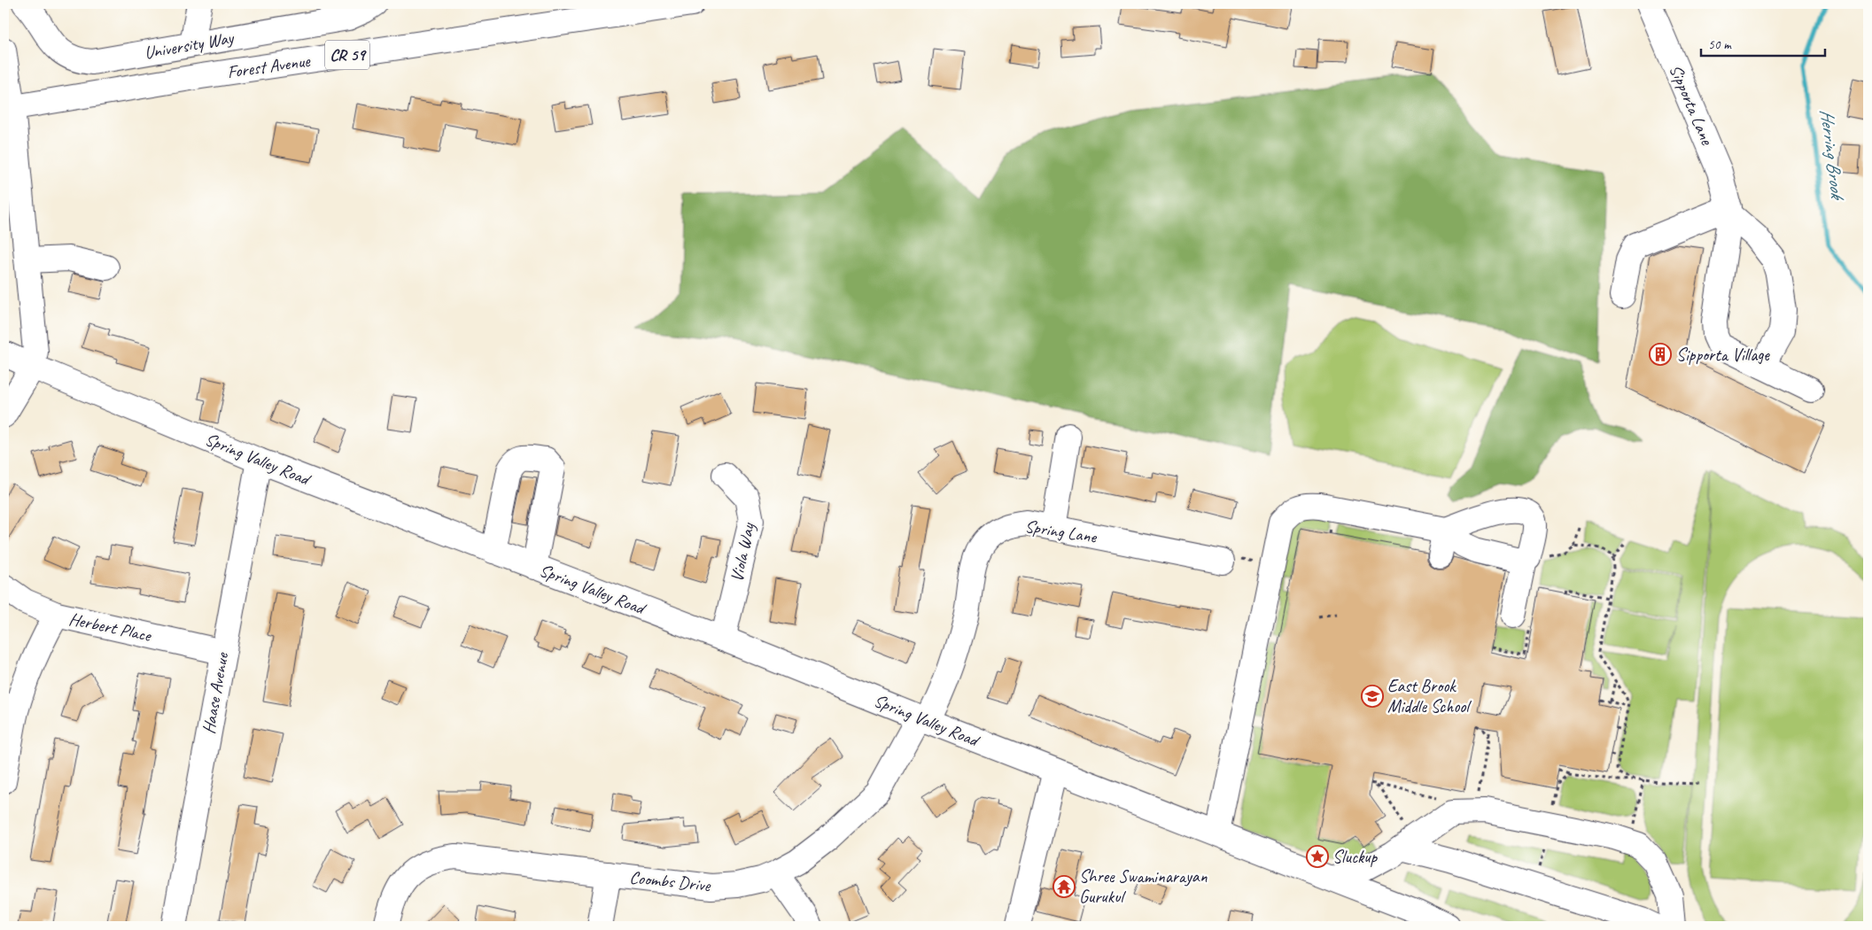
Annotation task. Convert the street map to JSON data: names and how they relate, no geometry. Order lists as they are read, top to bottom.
{
  "streets": {
    "street": [
      "University Way",
      "CR 59",
      "Forest Avenue",
      "Sipporta Lane",
      "Spring Valley Road",
      "Spring Lane",
      "Viola Way",
      "Herbert Place",
      "Haase Avenue",
      "Coombs Drive"
    ]
  },
  "crossings": [
    ["Spring Valley Road", "Spring Lane"],
    ["Spring Valley Road", "Viola Way"],
    ["Spring Valley Road", "Haase Avenue"],
    ["Spring Valley Road", "Coombs Drive"],
    ["Spring Lane", "Coombs Drive"],
    ["Herbert Place", "Haase Avenue"]
  ],
  "water": ["Herring Brook"],
  "places": {
    "building": ["Sipporta Village"],
    "school or university": ["East Brook Middle School"],
    "place": ["Sluckup"],
    "temple": ["Shree Swaminarayan Gurukul"]
  },
  "scale_bar": "50 m"
}
